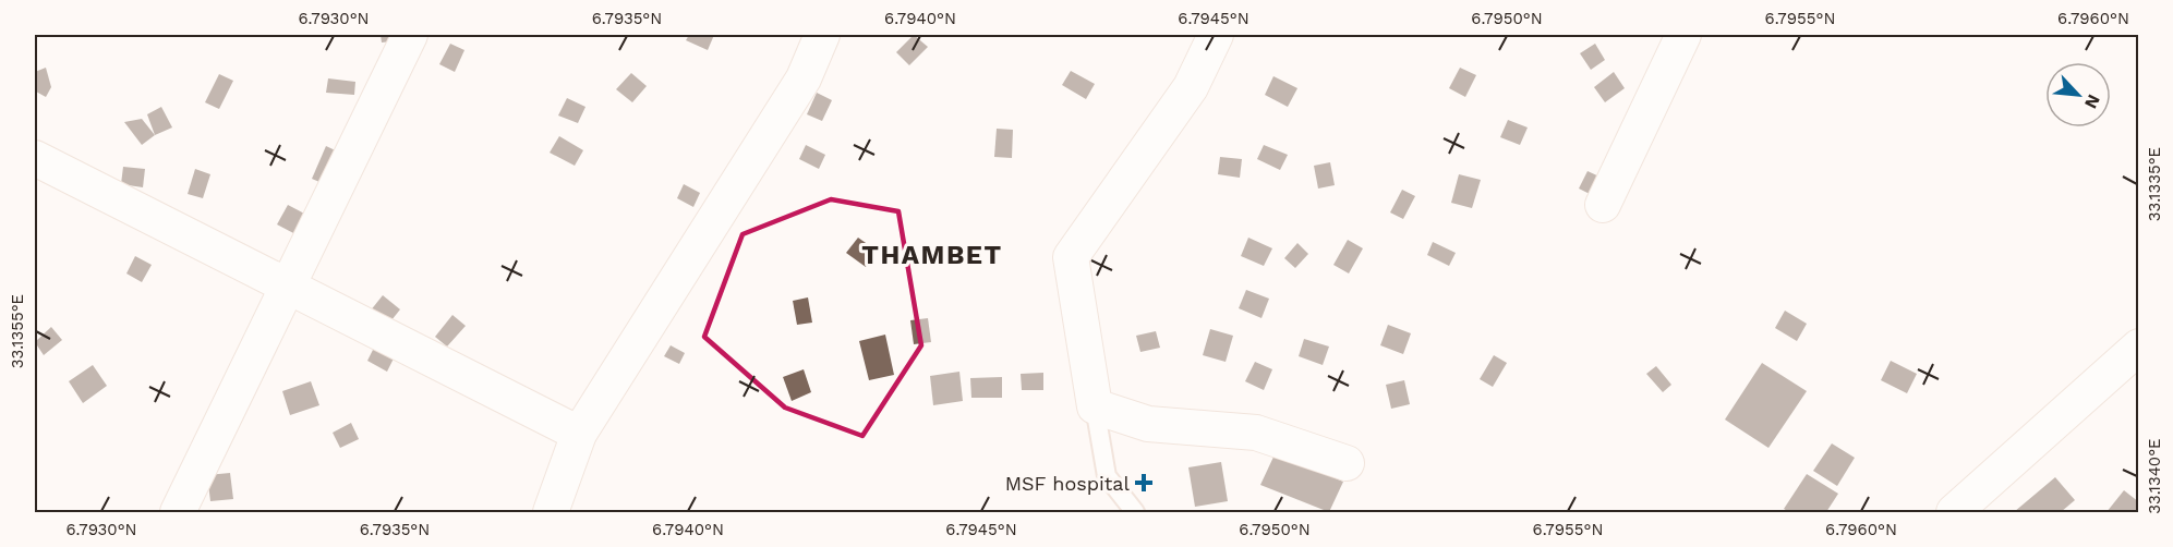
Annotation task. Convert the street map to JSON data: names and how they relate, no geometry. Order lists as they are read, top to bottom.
{
  "districts": ["THAMBET"],
  "places": {
    "health": ["MSF hospital"]
  },
  "north": "bottom right",
  "coordinates": [
    "6.7930°N",
    "6.7935°N",
    "6.7940°N",
    "6.7945°N",
    "6.7950°N",
    "6.7955°N",
    "6.7960°N",
    "33.1335°E",
    "33.1355°E",
    "33.1340°E"
  ]
}
